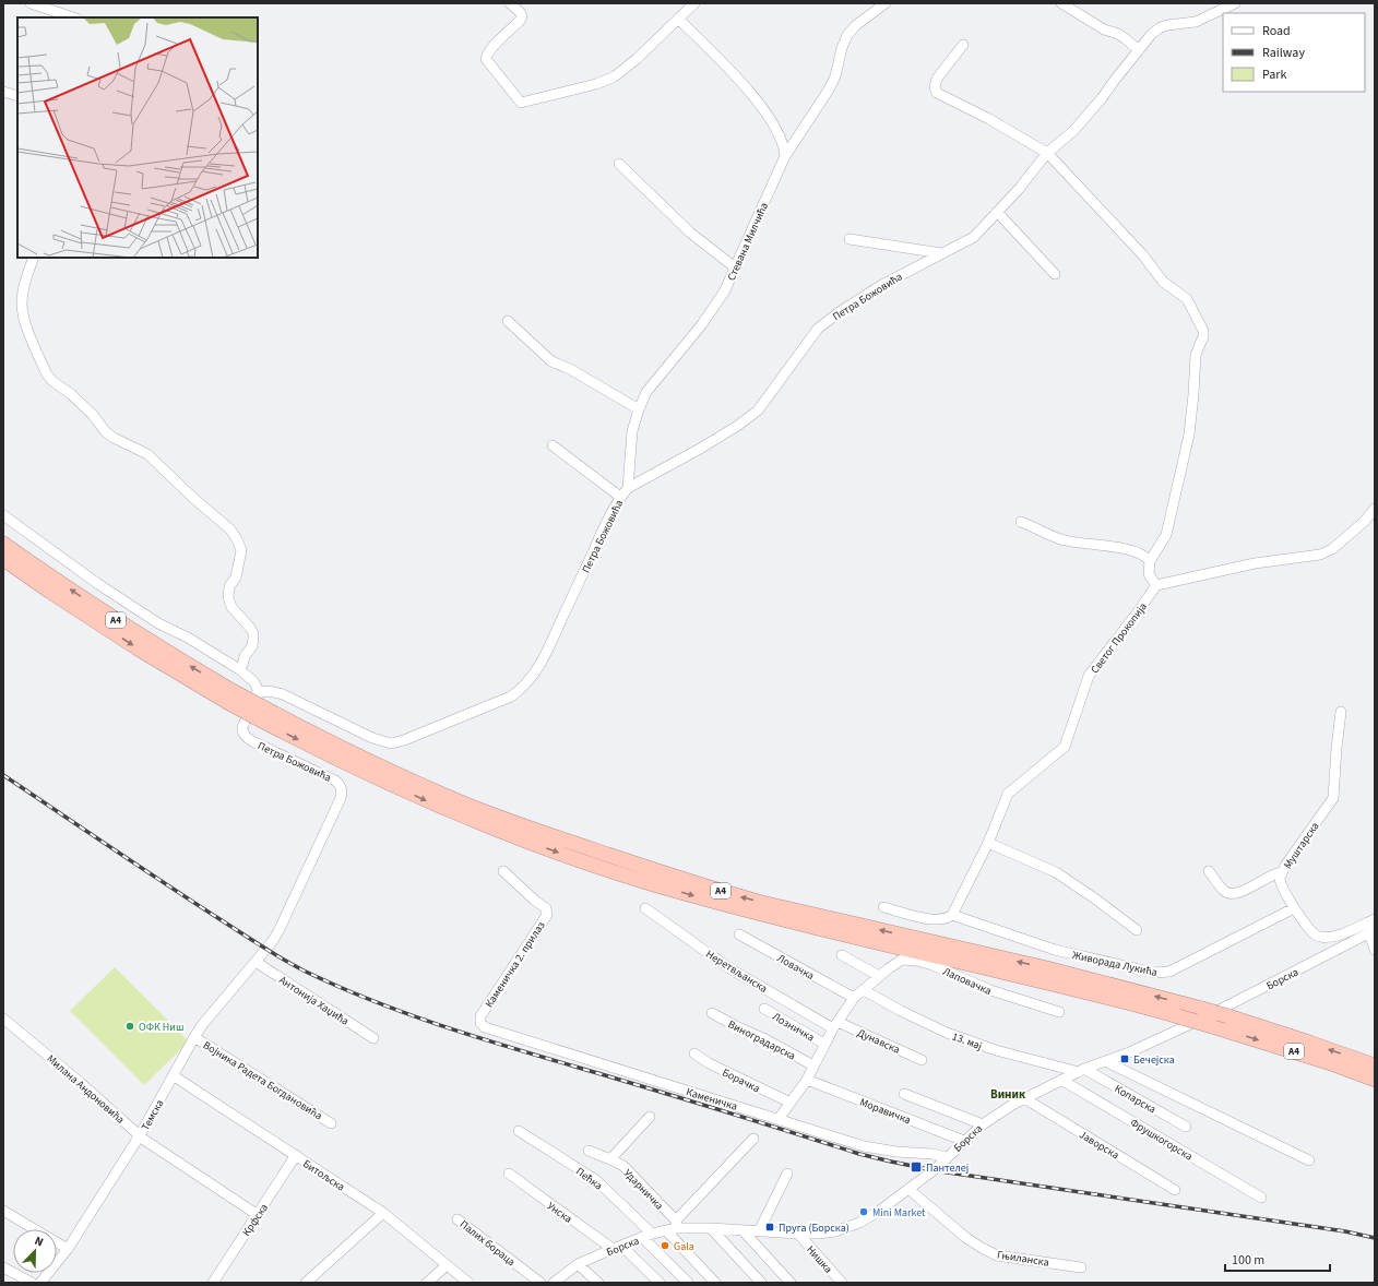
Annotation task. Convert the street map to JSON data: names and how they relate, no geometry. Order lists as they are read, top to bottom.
{
  "streets": {
    "highway": ["A4"],
    "street": [
      "Стевана Милчића",
      "Петра Божовића",
      "Светог Прокопија",
      "Муштарска",
      "Живорада Лукића",
      "Каменичка 2. прилаз",
      "Ловачка",
      "Неретвљанска",
      "Борска",
      "Лаповачка",
      "Антонија Хаџића",
      "Лозничка",
      "Виноградарска",
      "Дунавска",
      "13. мај",
      "Војника Радета Богдановића",
      "Борачка",
      "Милана Андоновића",
      "Каменичка",
      "Копарска",
      "Моравичка",
      "Темска",
      "Фрушкогорска",
      "Јаворска",
      "Битољска",
      "Пећка",
      "Ударничка",
      "Унска",
      "Крфска",
      "Палих бораца",
      "Гњиланска",
      "Нишка"
    ]
  },
  "crossings": [
    ["Стевана Милчића", "Петра Божовића"],
    ["Петра Божовића", "Темска"],
    ["Светог Прокопија", "Живорада Лукића"],
    ["Муштарска", "Живорада Лукића"],
    ["Каменичка 2. прилаз", "Каменичка"],
    ["Ловачка", "Лаповачка"],
    ["Неретвљанска", "Лаповачка"],
    ["Неретвљанска", "Дунавска"],
    ["Борска", "13. мај"],
    ["Борска", "Каменичка"],
    ["Борска", "Копарска"],
    ["Борска", "Моравичка"],
    ["Борска", "Фрушкогорска"],
    ["Борска", "Јаворска"],
    ["Борска", "Пећка"],
    ["Борска", "Ударничка"],
    ["Борска", "Унска"],
    ["Борска", "Гњиланска"],
    ["Борска", "Нишка"],
    ["Лаповачка", "Лозничка"],
    ["Лаповачка", "Виноградарска"],
    ["Лаповачка", "Дунавска"],
    ["Лаповачка", "13. мај"],
    ["Лаповачка", "Борачка"],
    ["Лаповачка", "Каменичка"],
    ["Лаповачка", "Моравичка"],
    ["Антонија Хаџића", "Темска"],
    ["13. мај", "Копарска"],
    ["Војника Радета Богдановића", "Темска"],
    ["Милана Андоновића", "Темска"],
    ["Милана Андоновића", "Крфска"],
    ["Темска", "Битољска"],
    ["Битољска", "Крфска"]
  ],
  "districts": ["Виник"],
  "places": {
    "other": ["ОФК Ниш", "Mini Market", "Gala"],
    "transit": ["Бечејска", "Пантелеј", "Пруга (Борска)"]
  },
  "legend": ["Road", "Railway", "Park"],
  "scale_bar": "100 m",
  "north": "top right"
}
